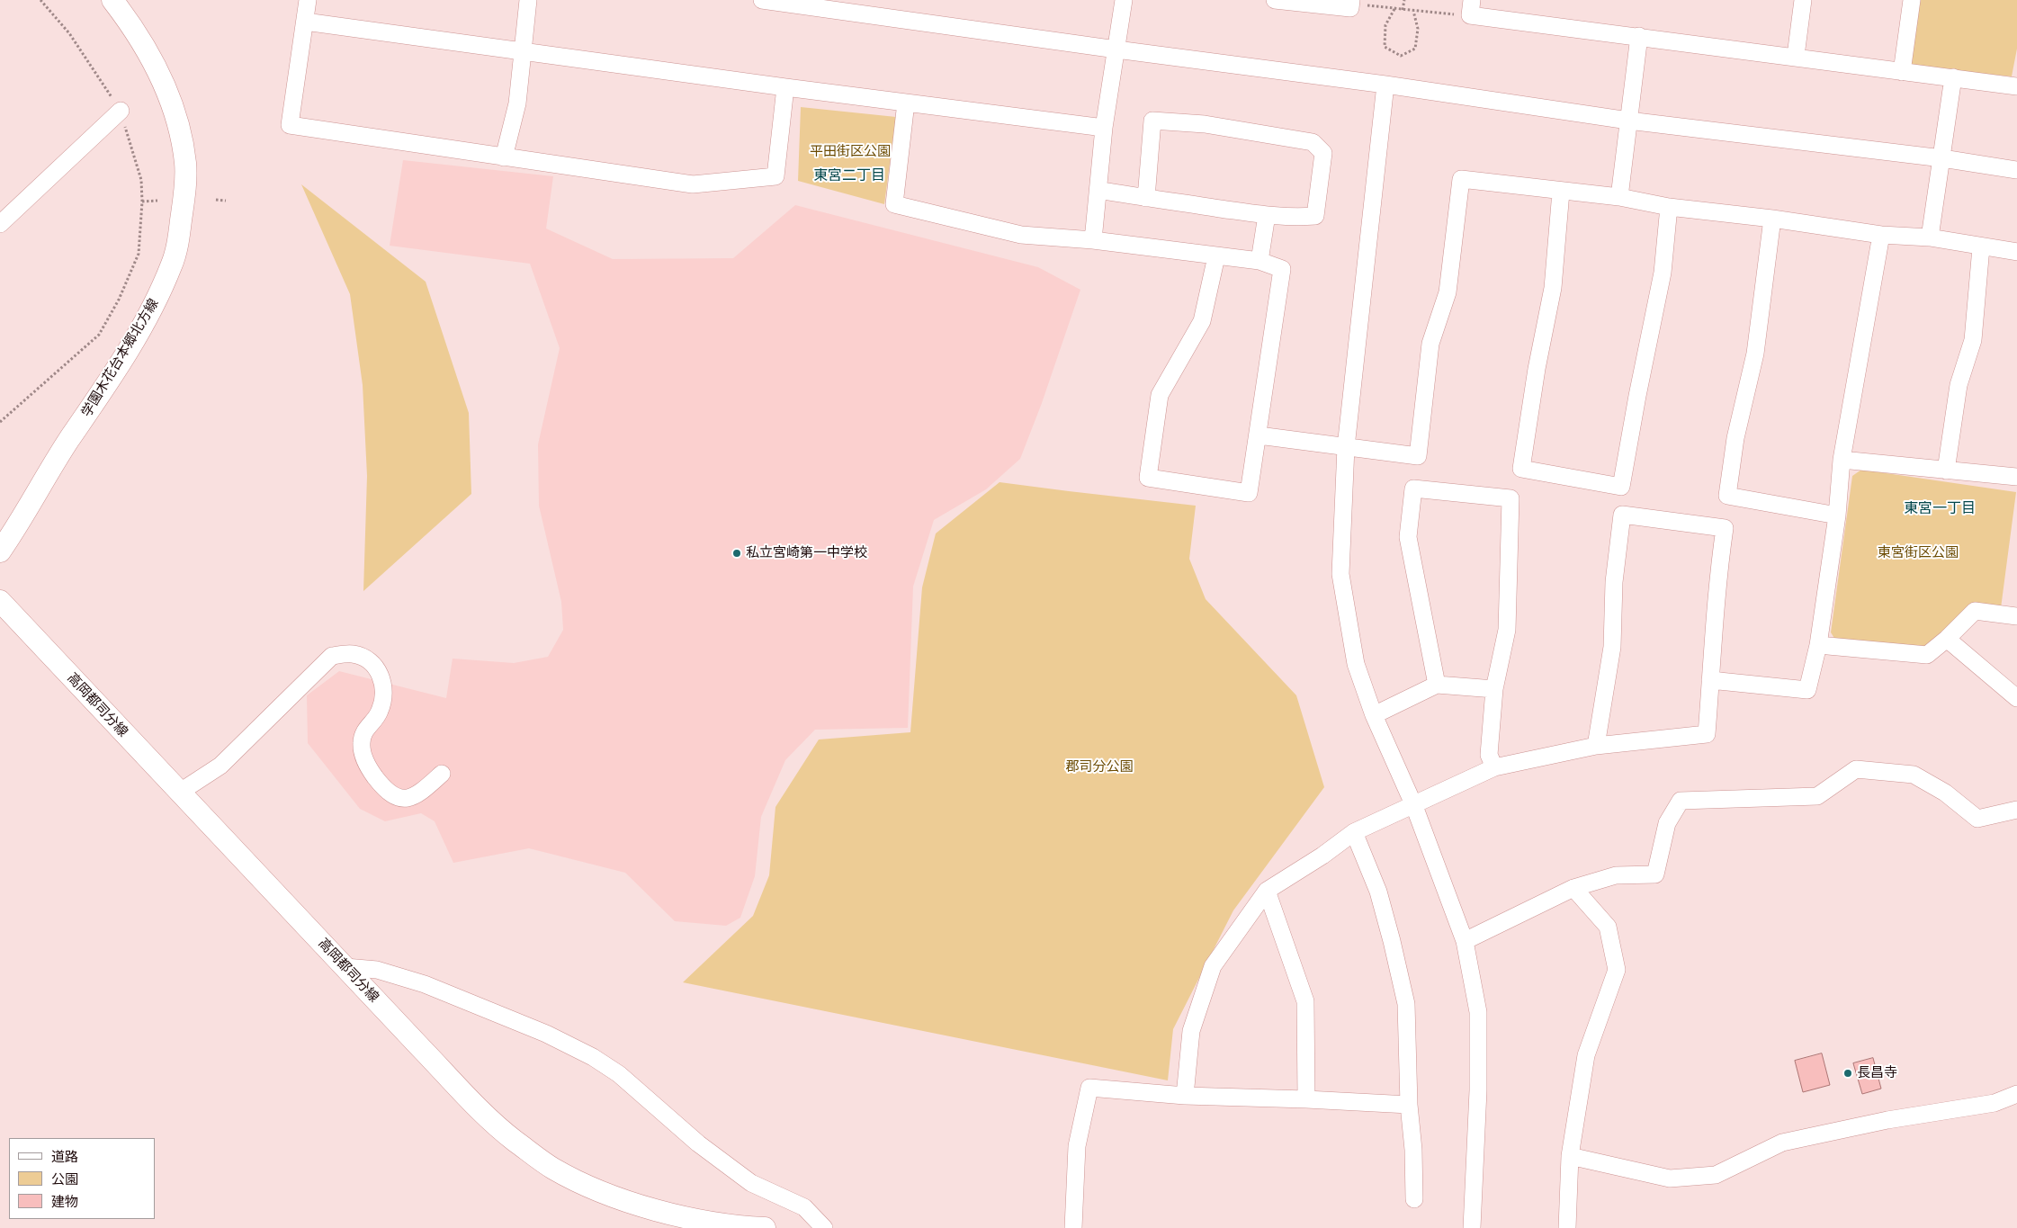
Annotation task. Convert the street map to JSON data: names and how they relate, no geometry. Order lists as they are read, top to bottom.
{
  "streets": {
    "main road": ["学園木花台本郷北方線", "高岡都司分線"]
  },
  "districts": ["東宮二丁目", "東宮一丁目"],
  "parks": ["平田街区公園", "東宮街区公園", "郡司分公園"],
  "places": ["私立宮崎第一中学校", "長昌寺"],
  "legend": ["道路", "公園", "建物"]
}
